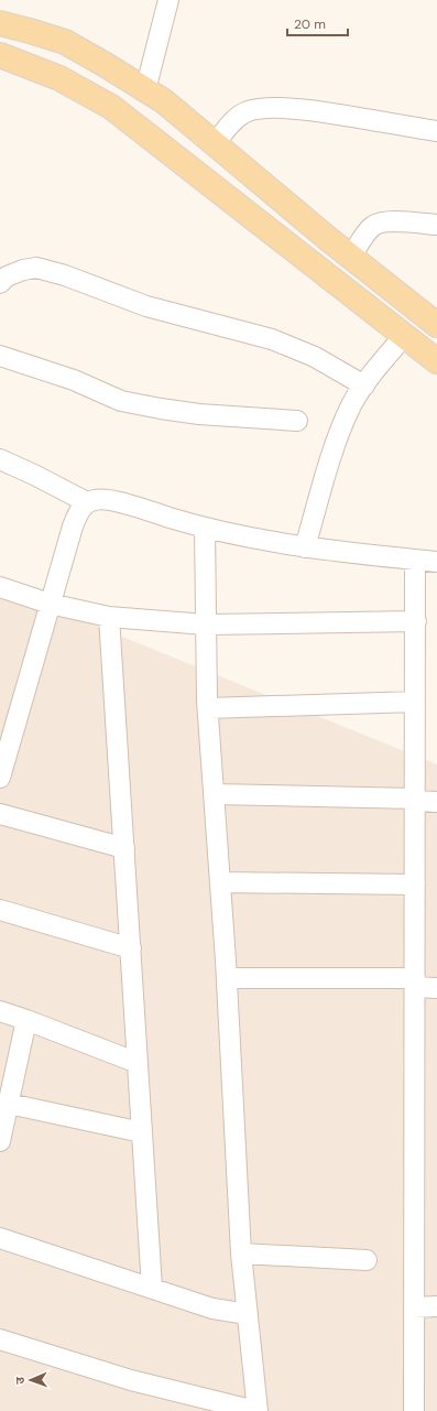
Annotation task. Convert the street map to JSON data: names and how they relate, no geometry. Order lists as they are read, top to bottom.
{
  "scale_bar": "20 m",
  "north": "left"
}
